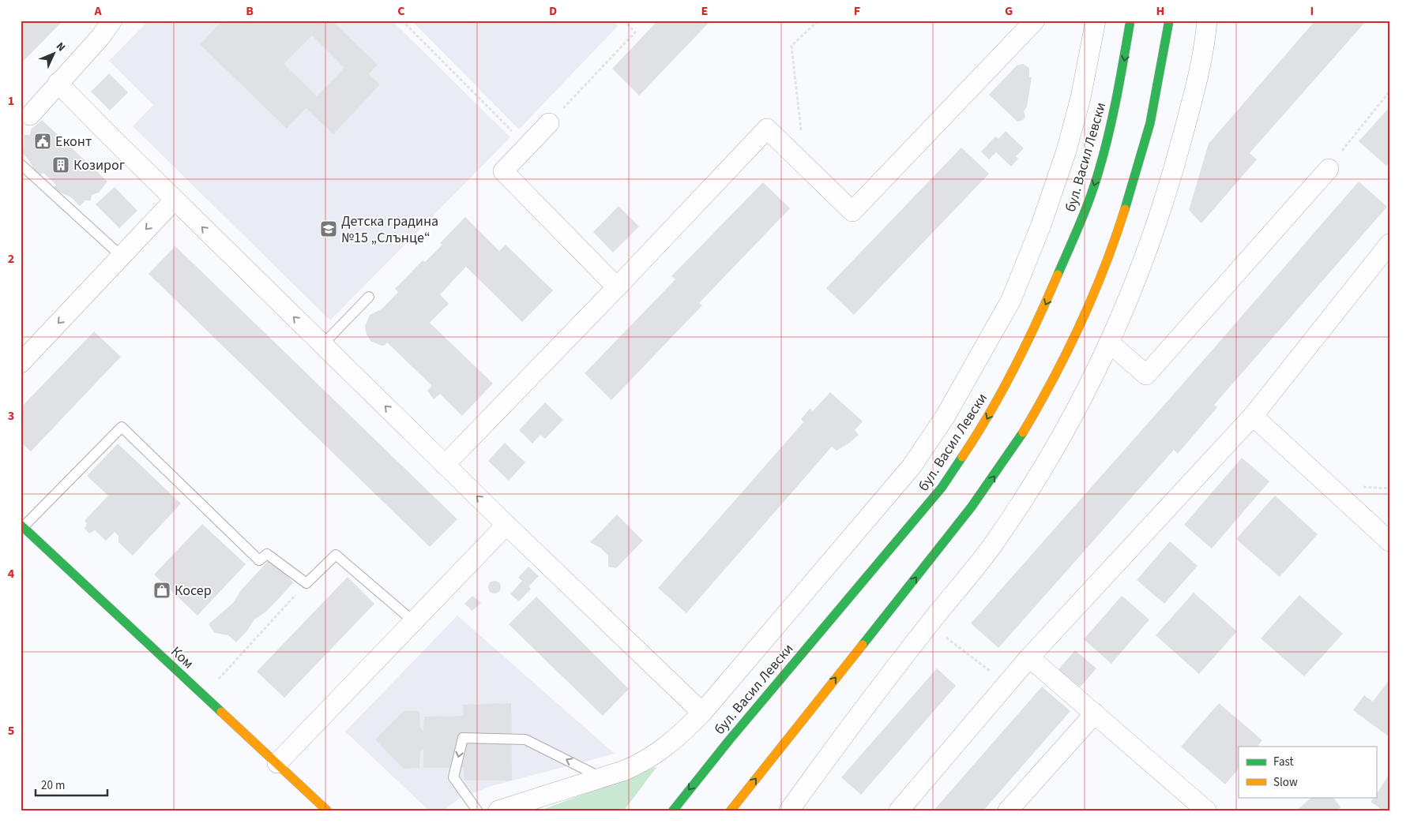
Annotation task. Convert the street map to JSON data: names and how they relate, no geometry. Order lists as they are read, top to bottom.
{
  "streets": {
    "main road": ["бул. Васил Левски", "Ком"]
  },
  "places": {
    "public building": ["Еконт"],
    "building": ["Козирог"],
    "school or university": ["Детска градина №15 „Слънце“"],
    "shop": ["Косер"]
  },
  "legend": ["Fast", "Slow"],
  "scale_bar": "20 m",
  "north": "top right",
  "grid": {
    "columns": [
      "A",
      "B",
      "C",
      "D",
      "E",
      "F",
      "G",
      "H",
      "I"
    ],
    "rows": [
      "1",
      "2",
      "3",
      "4",
      "5"
    ]
  }
}
